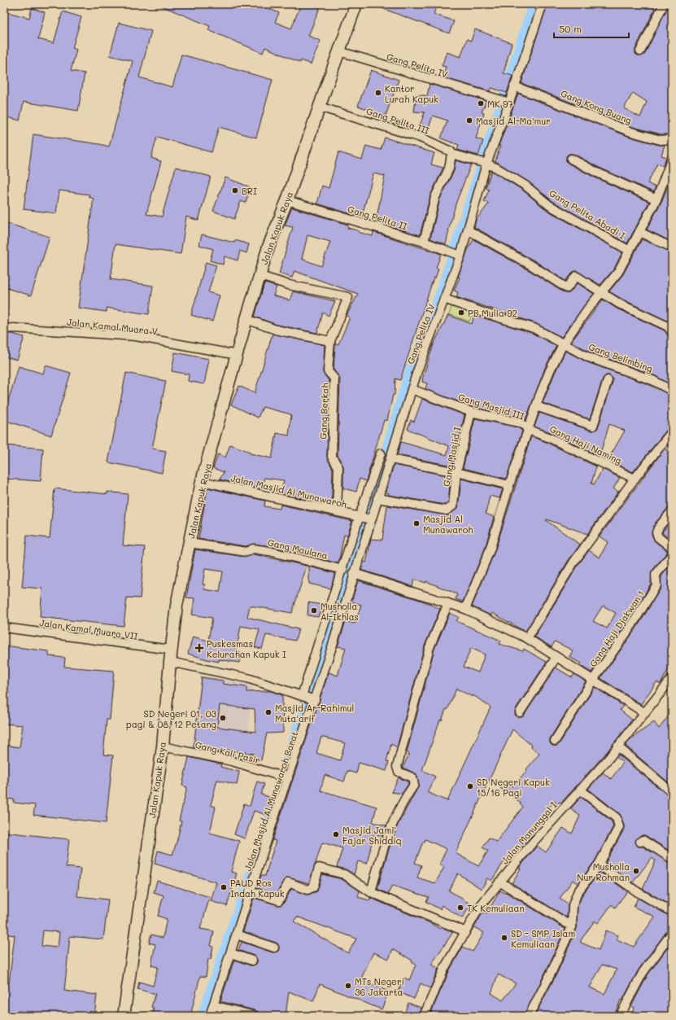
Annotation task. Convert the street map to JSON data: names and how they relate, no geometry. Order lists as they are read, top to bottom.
{
  "streets": {
    "main road": ["Jalan Kapuk Raya"],
    "street": [
      "Gang Pelita IV",
      "Gang Kong Buang",
      "Gang Pelita III",
      "Gang Pelita Abadi I",
      "Gang Pelita II",
      "Jalan Kamal Muara V",
      "Gang Belimbing",
      "Gang Masjid III",
      "Gang Berkah",
      "Gang Haji Naming",
      "Gang Masjid I",
      "Jalan Masjid Al Munawaroh",
      "Gang Maulana",
      "Gang Haji Djakwan 1",
      "Jalan Kamal Muara VII",
      "Gang Kali Pasir",
      "Jalan Masjid Al Munawaroh Barat",
      "Jalan Manunggal I"
    ]
  },
  "crossings": [
    ["Gang Pelita IV", "Gang Kong Buang"],
    ["Gang Pelita IV", "Gang Pelita III"],
    ["Gang Pelita IV", "Gang Pelita Abadi I"],
    ["Gang Pelita IV", "Gang Pelita II"],
    ["Gang Pelita IV", "Jalan Kapuk Raya"],
    ["Gang Pelita IV", "Gang Belimbing"],
    ["Gang Pelita IV", "Gang Masjid III"],
    ["Gang Pelita IV", "Gang Masjid I"],
    ["Gang Pelita IV", "Jalan Masjid Al Munawaroh"],
    ["Gang Pelita IV", "Jalan Masjid Al Munawaroh Barat"],
    ["Gang Pelita III", "Gang Pelita Abadi I"],
    ["Gang Pelita III", "Jalan Kapuk Raya"],
    ["Gang Pelita II", "Jalan Kapuk Raya"],
    ["Jalan Kapuk Raya", "Jalan Kamal Muara V"],
    ["Jalan Kapuk Raya", "Gang Berkah"],
    ["Jalan Kapuk Raya", "Jalan Masjid Al Munawaroh"],
    ["Jalan Kapuk Raya", "Gang Maulana"],
    ["Jalan Kapuk Raya", "Jalan Kamal Muara VII"],
    ["Jalan Kapuk Raya", "Gang Kali Pasir"],
    ["Gang Masjid III", "Gang Haji Naming"],
    ["Gang Masjid III", "Gang Masjid I"],
    ["Gang Berkah", "Jalan Masjid Al Munawaroh"],
    ["Gang Kali Pasir", "Jalan Masjid Al Munawaroh Barat"]
  ],
  "places": {
    "other": [
      "Kantor Lurah Kapuk",
      "MK 97",
      "Masjid Al-Ma'mur",
      "BRI",
      "PB Mulia 92",
      "Masjid Al Munawaroh",
      "Musholla Al-Ikhlas",
      "Masjid Ar-Rahimul Muta'arif",
      "SD Negeri 01, 03 pagi & 08, 12 Petang",
      "SD Negeri Kapuk 15/16 Pagi",
      "Masjid Jami' Fajar Shiddiq",
      "Musholla Nur Rohman",
      "PAUD Ros Indah Kapuk",
      "TK Kemuliaan",
      "SD - SMP Islam Kemuliaan",
      "MTs Negeri 36 Jakarta"
    ],
    "health": ["Puskesmas Kelurahan Kapuk I"]
  },
  "scale_bar": "50 m"
}
